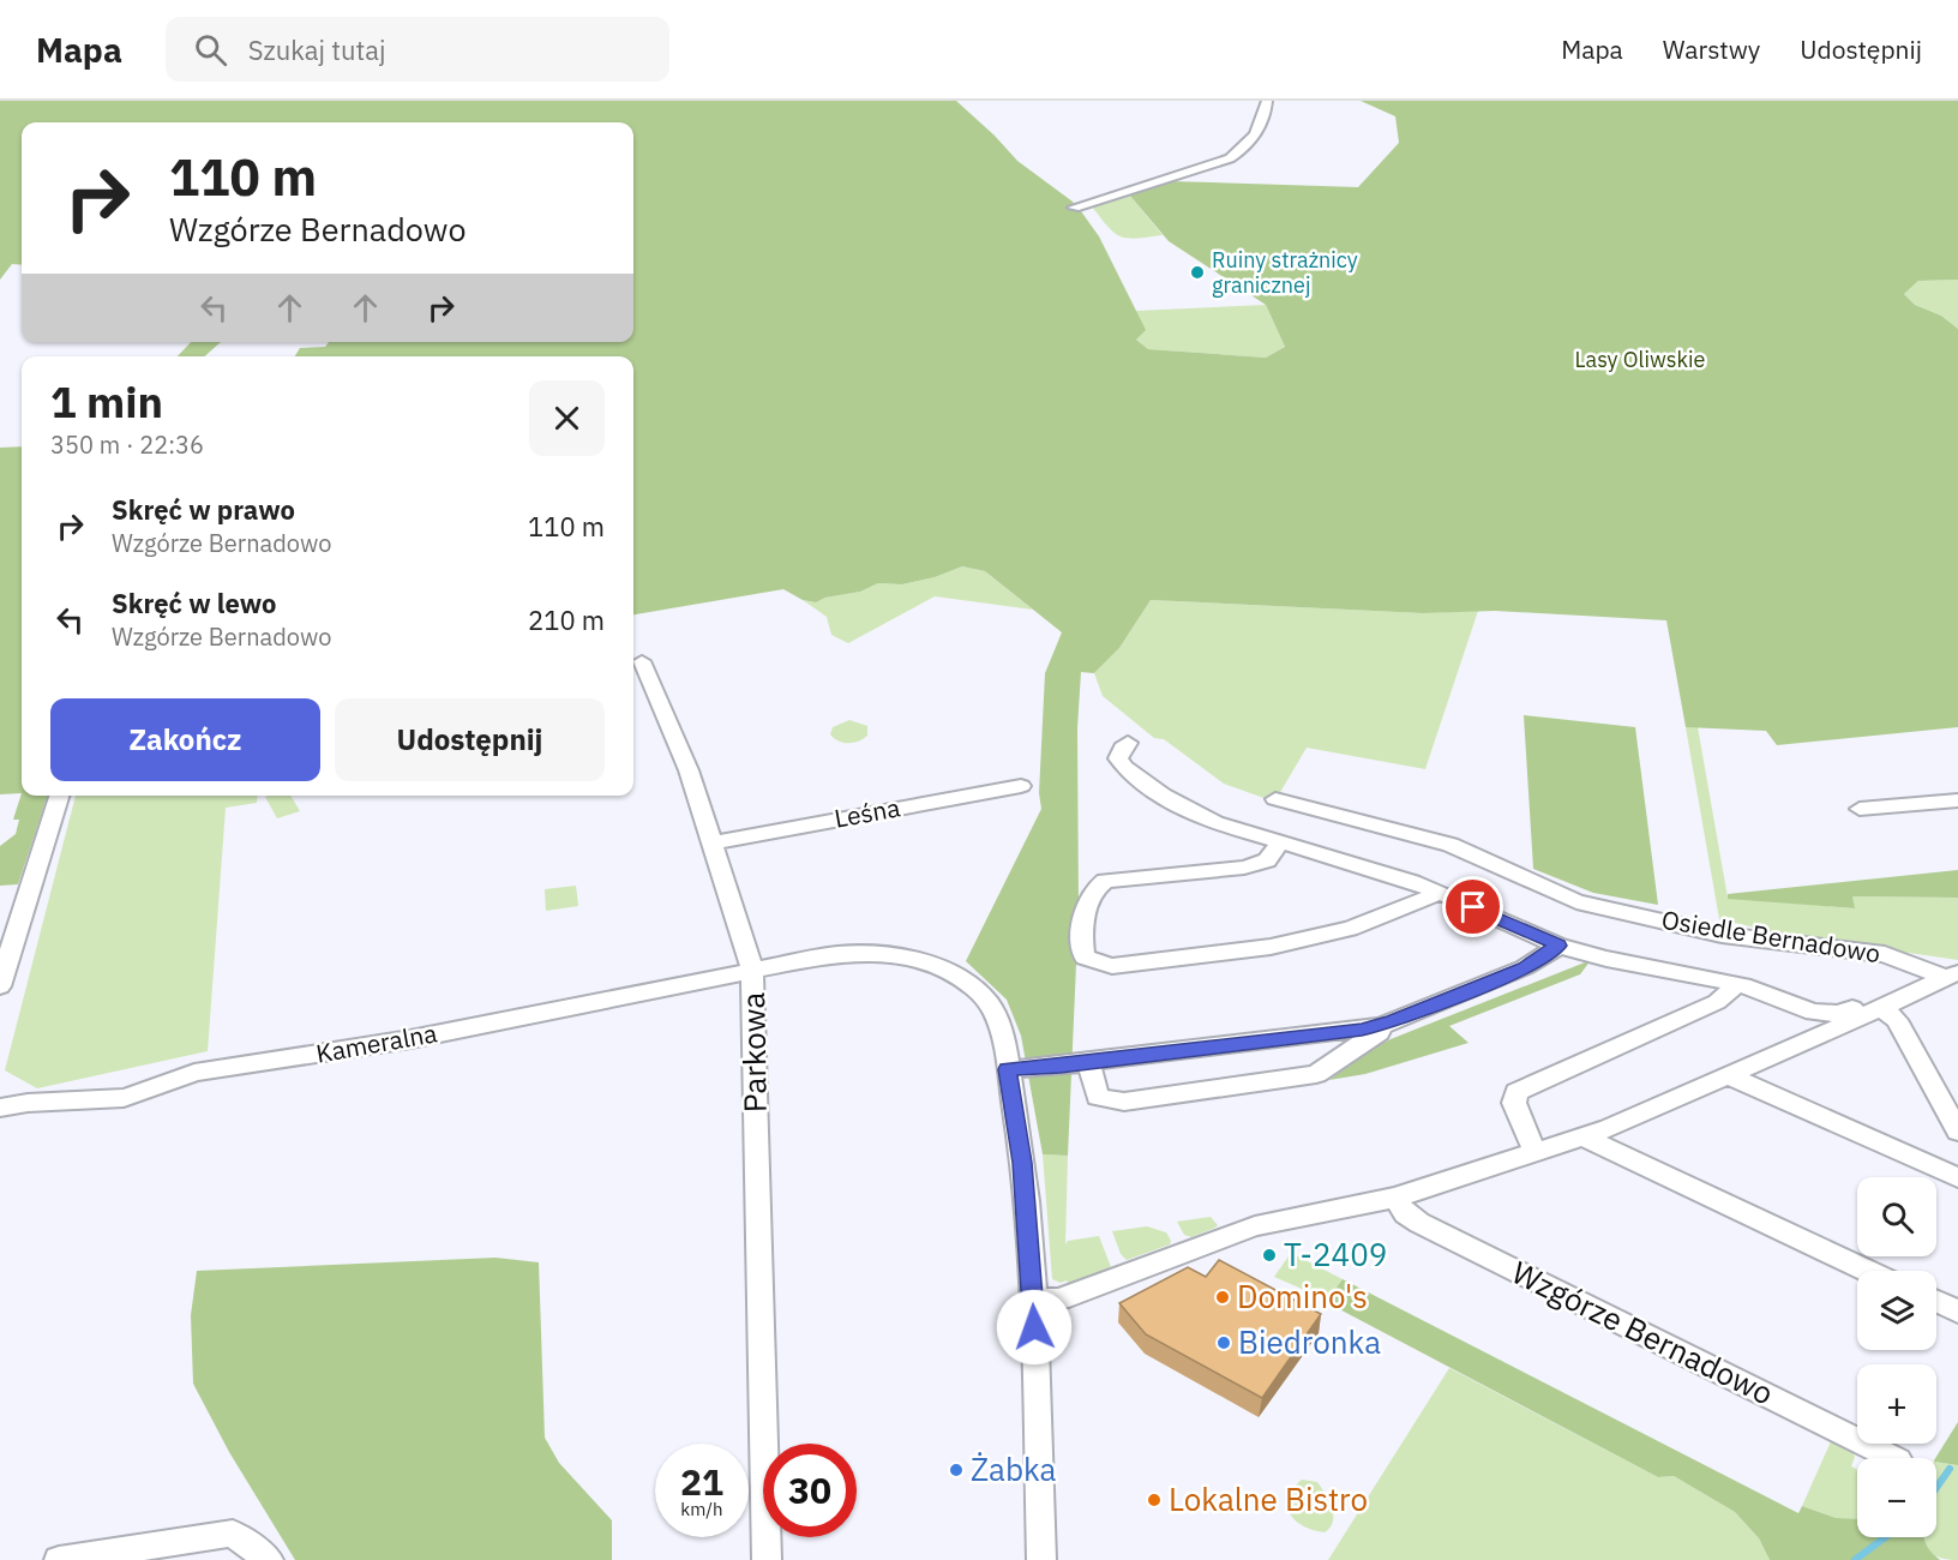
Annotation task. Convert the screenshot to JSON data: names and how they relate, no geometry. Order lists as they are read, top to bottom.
{
  "streets": {
    "street": [
      "Leśna",
      "Osiedle Bernadowo",
      "Kameralna",
      "Parkowa",
      "Wzgórze Bernadowo"
    ]
  },
  "crossings": [
    ["Kameralna", "Parkowa"]
  ],
  "parks": ["Lasy Oliwskie"],
  "places": [
    "Ruiny strażnicy granicznej",
    "T-2409",
    "Domino's",
    "Biedronka",
    "Żabka",
    "Lokalne Bistro"
  ],
  "page": {
    "header": "Mapa",
    "search": "Szukaj tutaj",
    "nav": ["Mapa", "Warstwy", "Udostępnij"],
    "turn": ["110 m", "Wzgórze Bernadowo"],
    "heading": ["1 min", "350 m · 22:36"],
    "list": [
      {
        "name": "Skręć w prawo",
        "note": "Wzgórze Bernadowo",
        "value": "110 m"
      },
      {
        "name": "Skręć w lewo",
        "note": "Wzgórze Bernadowo",
        "value": "210 m"
      }
    ],
    "buttons": ["Zakończ", "Udostępnij"],
    "map_buttons": ["+", "−"],
    "speed": "21 km/h",
    "limit": "30"
  }
}
